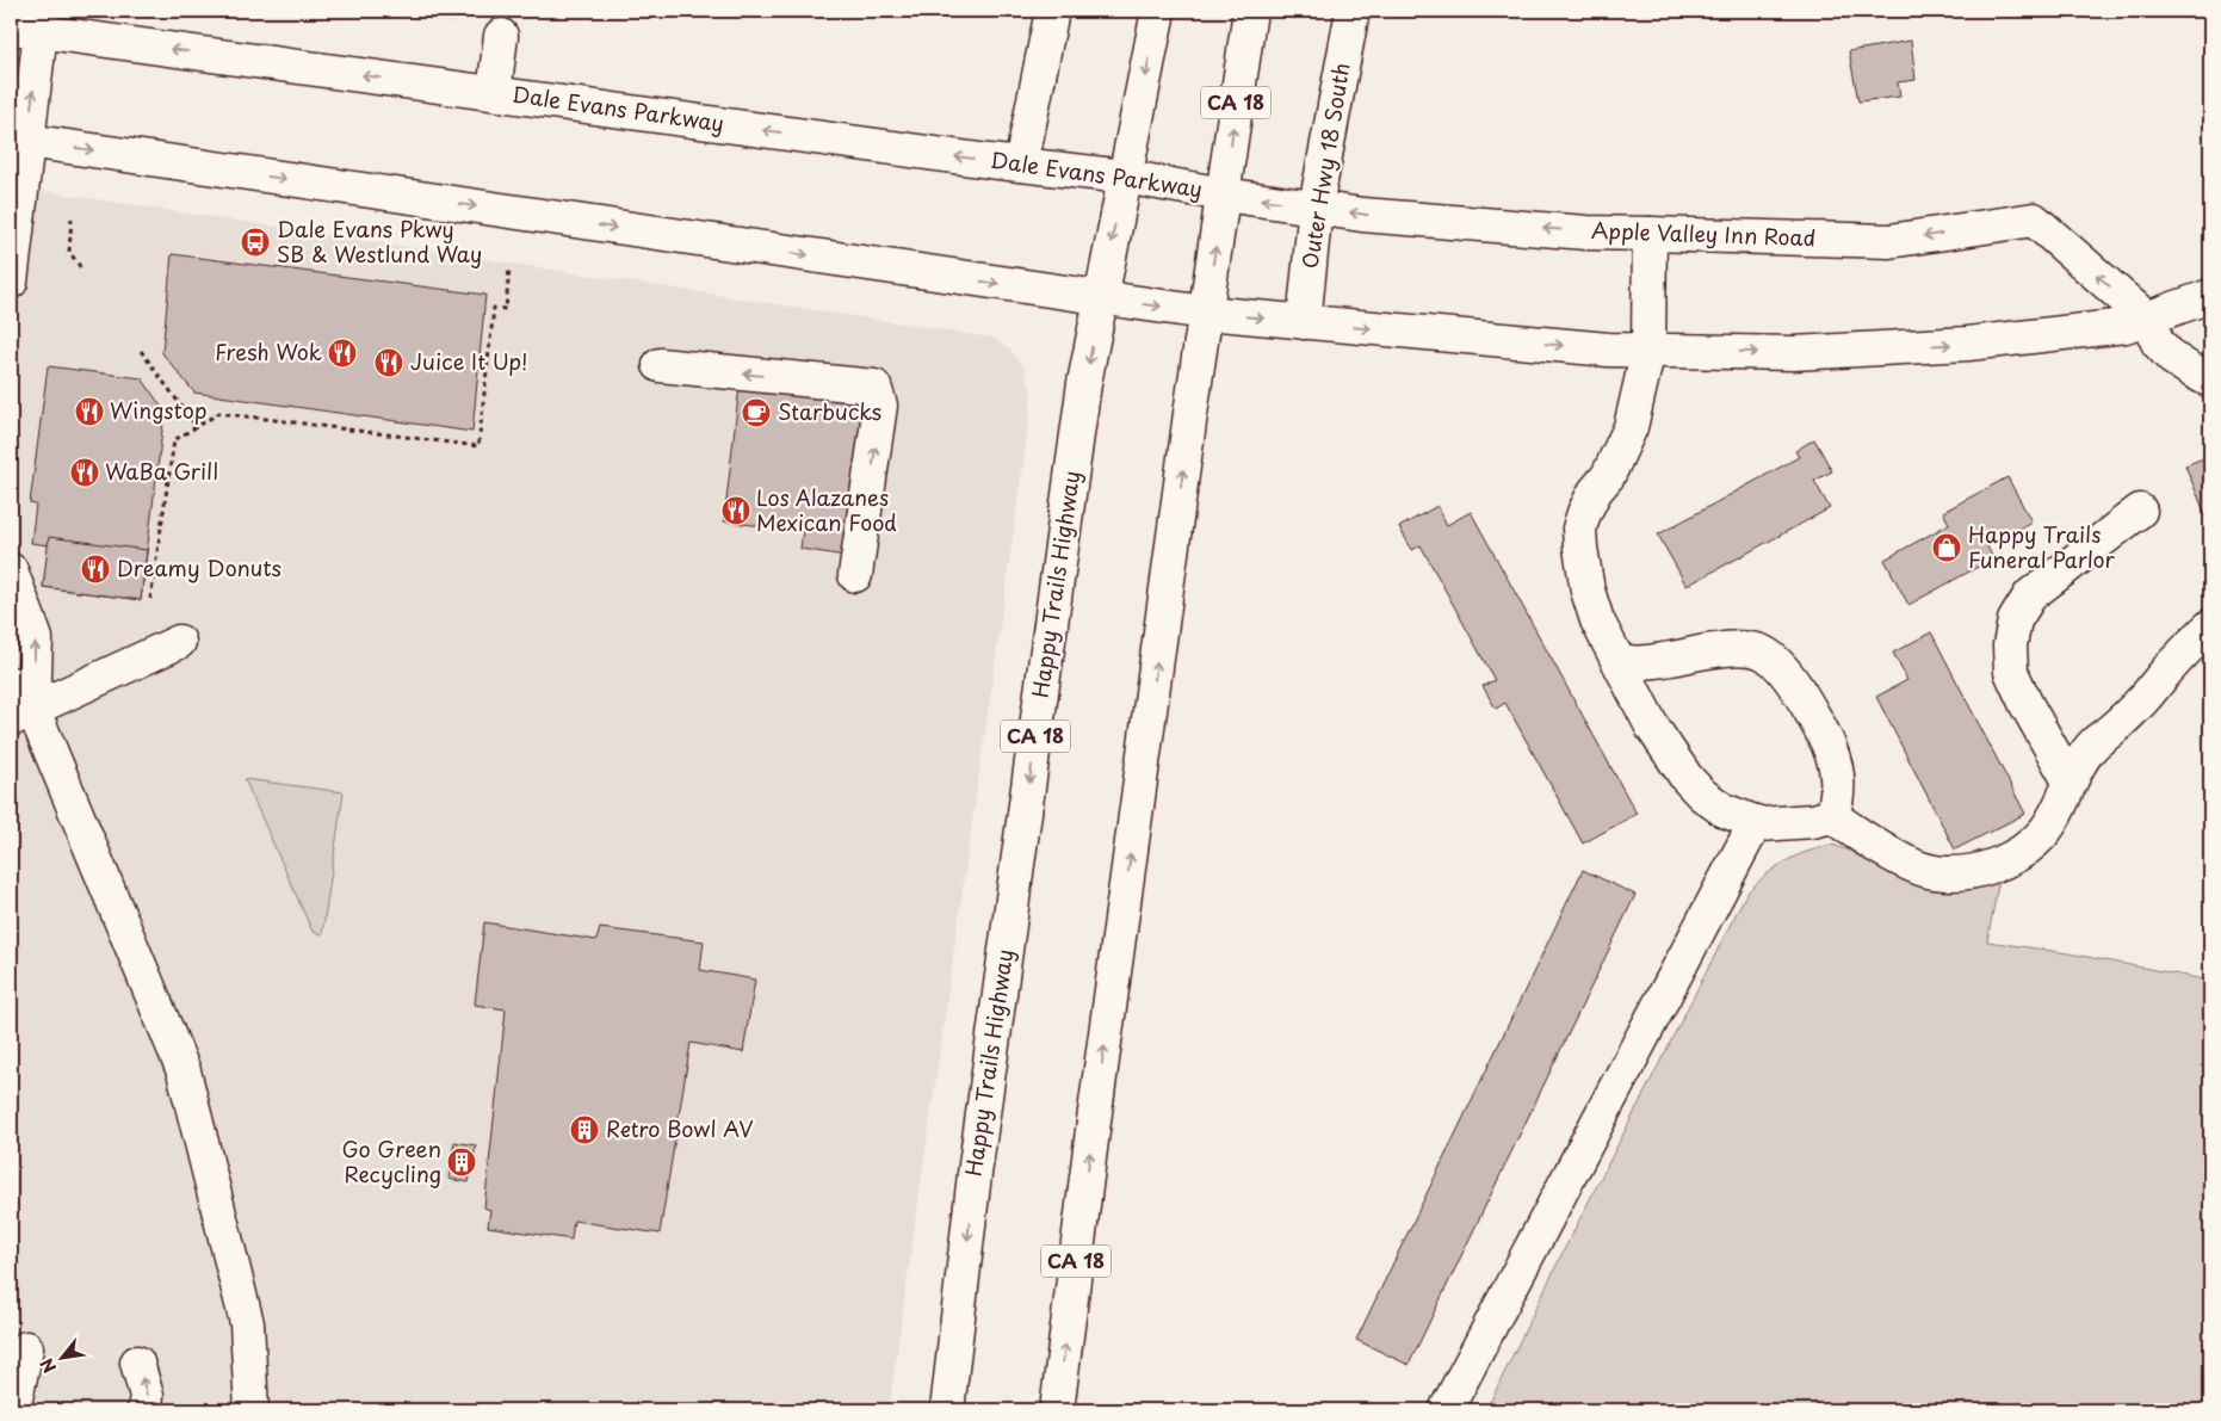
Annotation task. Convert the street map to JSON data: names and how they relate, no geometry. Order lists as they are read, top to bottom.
{
  "streets": {
    "main road": [
      "CA 18",
      "Dale Evans Parkway",
      "Outer Hwy 18 South",
      "Apple Valley Inn Road",
      "Happy Trails Highway"
    ]
  },
  "crossings": [
    ["CA 18", "Dale Evans Parkway"],
    ["CA 18", "Apple Valley Inn Road"],
    ["Dale Evans Parkway", "Apple Valley Inn Road"],
    ["Dale Evans Parkway", "Happy Trails Highway"],
    ["Outer Hwy 18 South", "Apple Valley Inn Road"]
  ],
  "places": {
    "bus stop": ["Dale Evans Pkwy SB & Westlund Way"],
    "restaurant": [
      "Fresh Wok",
      "Juice It Up!",
      "Wingstop",
      "WaBa Grill",
      "Los Alazanes Mexican Food",
      "Dreamy Donuts"
    ],
    "cafe": ["Starbucks"],
    "shop": ["Happy Trails Funeral Parlor"],
    "building": ["Retro Bowl AV", "Go Green Recycling"]
  },
  "north": "bottom left"
}
